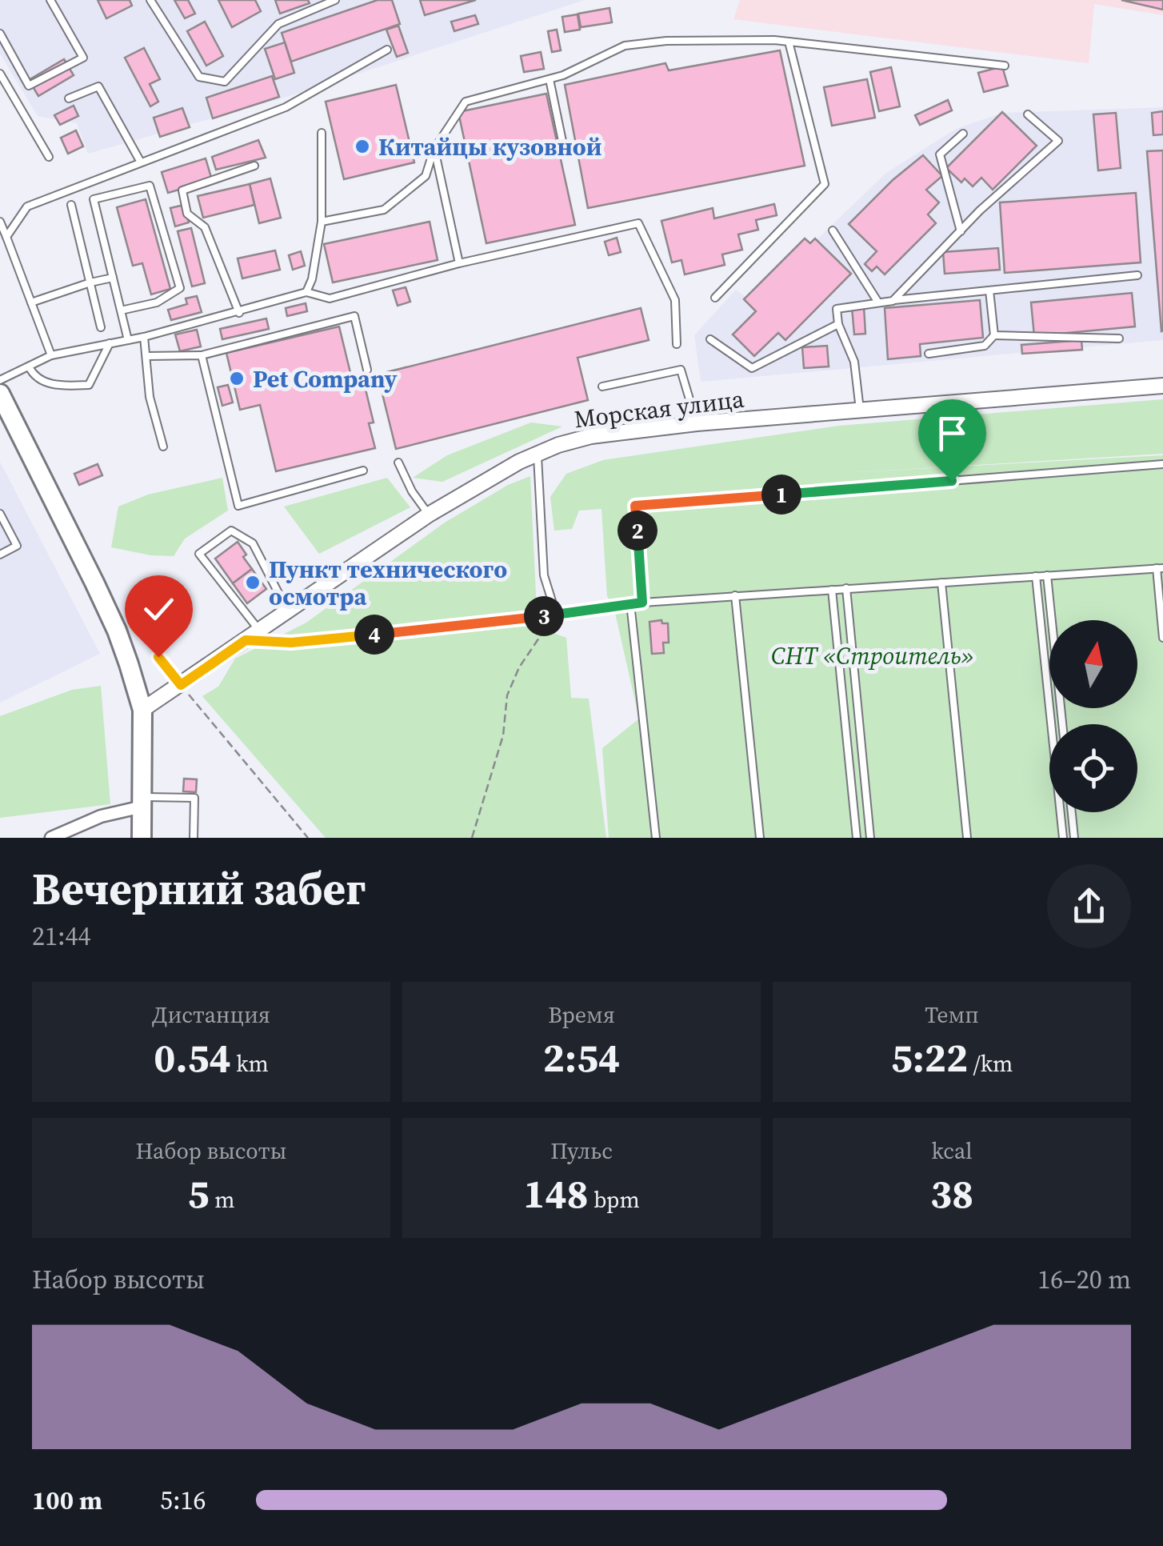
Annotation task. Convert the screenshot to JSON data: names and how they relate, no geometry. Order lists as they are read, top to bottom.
{
  "streets": {
    "street": ["Морская улица"]
  },
  "parks": ["СНТ «Строитель»"],
  "places": ["Китайцы кузовной", "Pet Company", "Пункт технического осмотра"],
  "north": "top",
  "page": {
    "pins": [
      "1",
      "2",
      "3",
      "4"
    ],
    "heading": ["Вечерний забег", "21:44"],
    "stats": [
      ["Дистанция", "0.54 km"],
      ["Время", "2:54"],
      ["Темп", "5:22 /km"],
      ["Набор высоты", "5 m"],
      ["Пульс", "148 bpm"],
      ["kcal", "38"]
    ],
    "chart": ["Набор высоты", "16–20 m"],
    "list": [
      {
        "name": "100 m",
        "note": "5:16"
      }
    ]
  }
}
